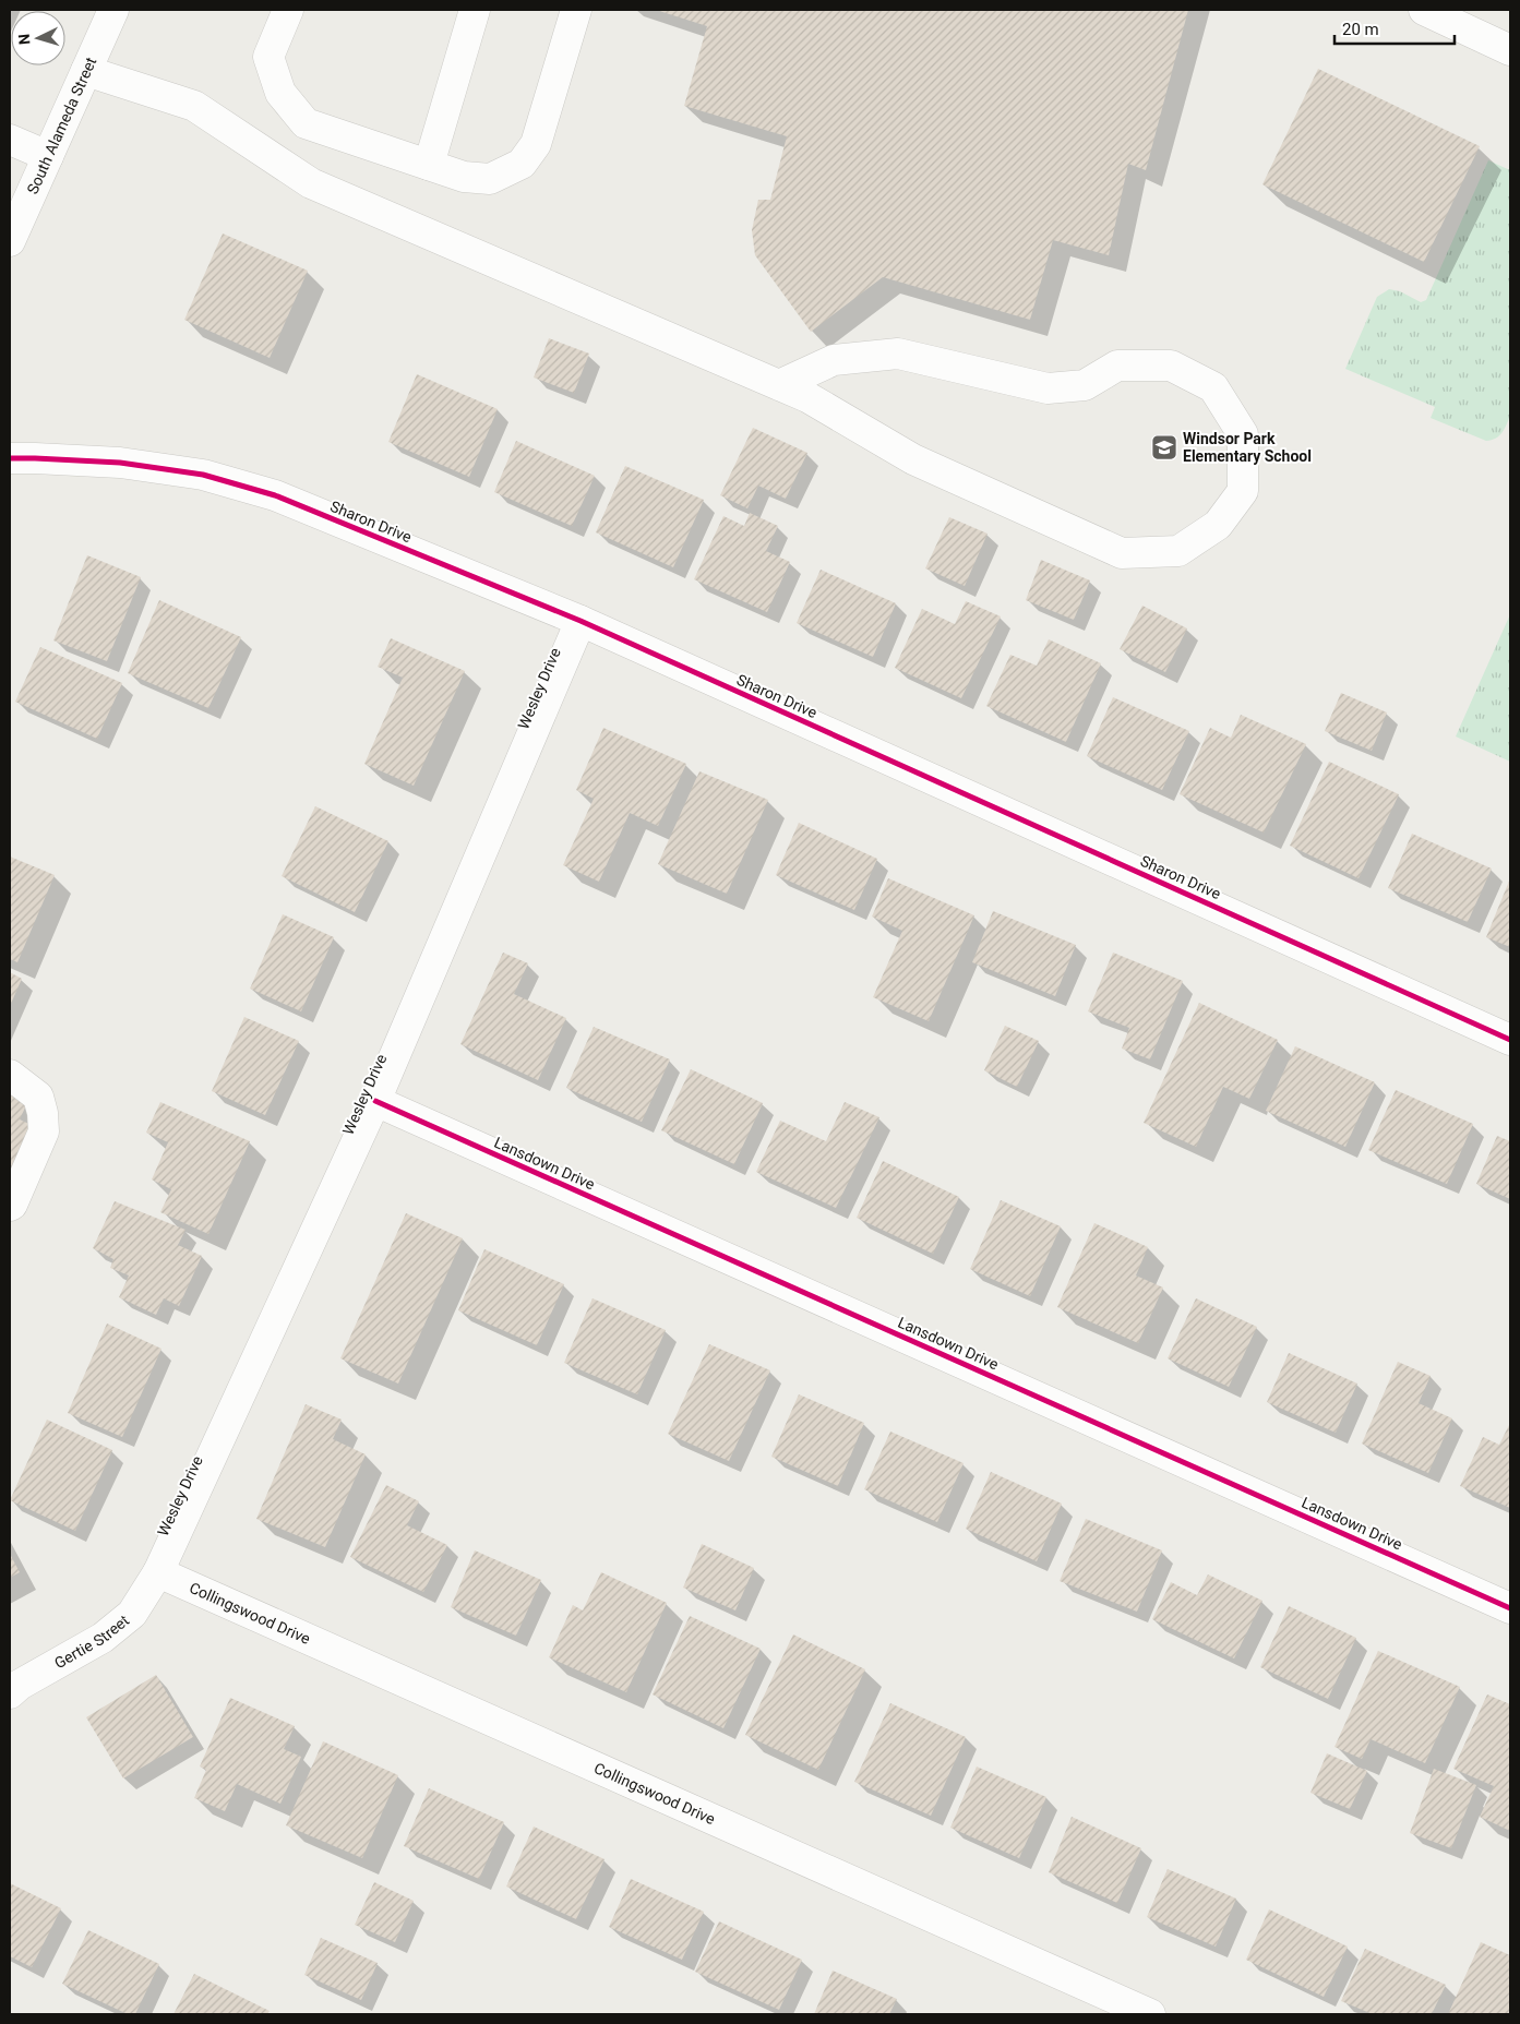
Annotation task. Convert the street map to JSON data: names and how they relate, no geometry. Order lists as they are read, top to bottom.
{
  "streets": {
    "street": [
      "South Alameda Street",
      "Sharon Drive",
      "Wesley Drive",
      "Lansdown Drive",
      "Collingswood Drive",
      "Gertie Street"
    ]
  },
  "crossings": [
    ["Sharon Drive", "Wesley Drive"],
    ["Wesley Drive", "Lansdown Drive"],
    ["Wesley Drive", "Collingswood Drive"],
    ["Wesley Drive", "Gertie Street"],
    ["Collingswood Drive", "Gertie Street"]
  ],
  "places": {
    "school or university": ["Windsor Park Elementary School"]
  },
  "scale_bar": "20 m",
  "north": "left"
}
